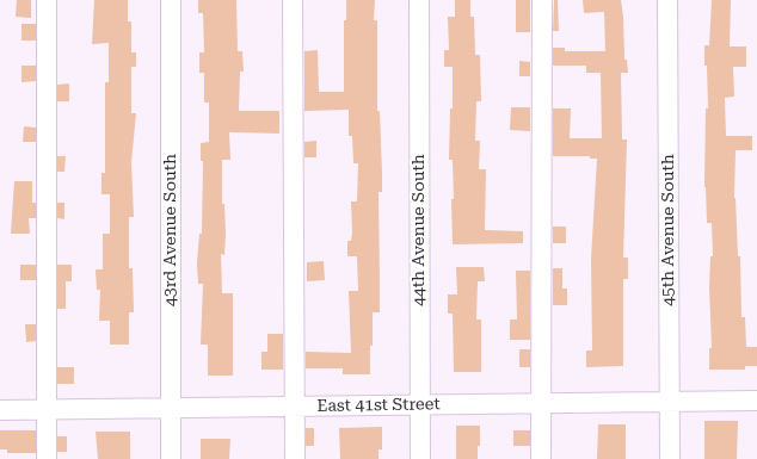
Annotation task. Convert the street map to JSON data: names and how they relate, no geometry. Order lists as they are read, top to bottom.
{
  "streets": {
    "street": [
      "43rd Avenue South",
      "44th Avenue South",
      "45th Avenue South",
      "East 41st Street"
    ]
  },
  "crossings": [
    ["43rd Avenue South", "East 41st Street"],
    ["44th Avenue South", "East 41st Street"],
    ["45th Avenue South", "East 41st Street"]
  ]
}
